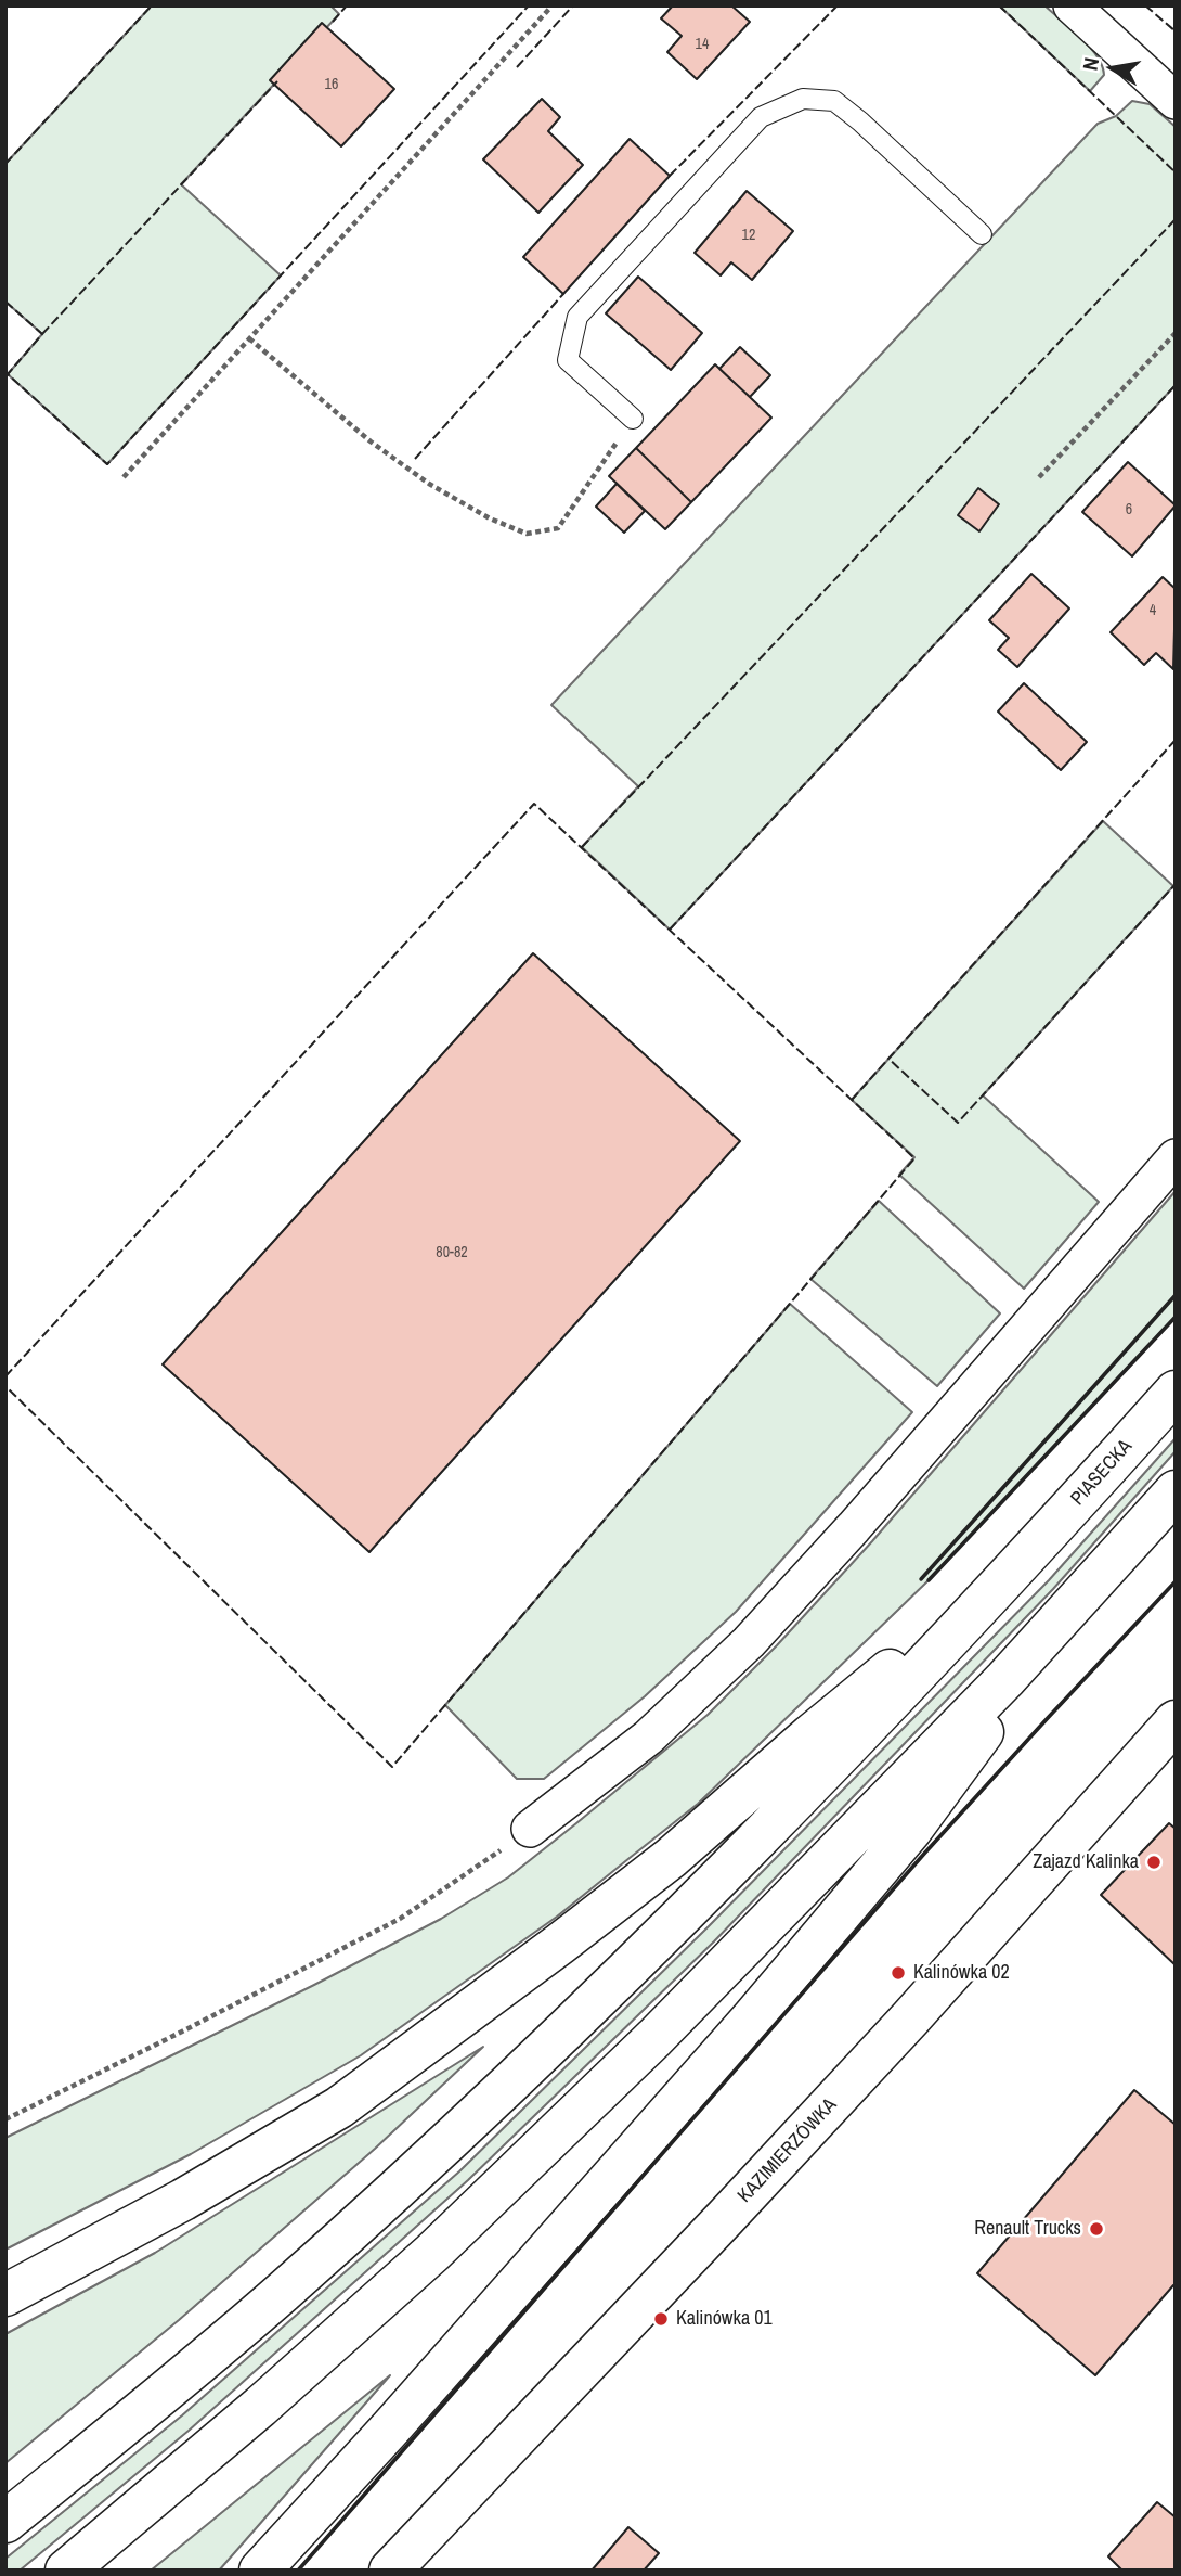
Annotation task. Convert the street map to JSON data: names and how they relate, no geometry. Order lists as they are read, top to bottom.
{
  "streets": {
    "main road": ["PIASECKA", "KAZIMIERZÓWKA"]
  },
  "places": [
    "Zajazd Kalinka",
    "Kalinówka 02",
    "Renault Trucks",
    "Kalinówka 01"
  ],
  "house_numbers": [
    "14",
    "16",
    "12",
    "6",
    "4",
    "80-82"
  ],
  "north": "left"
}
